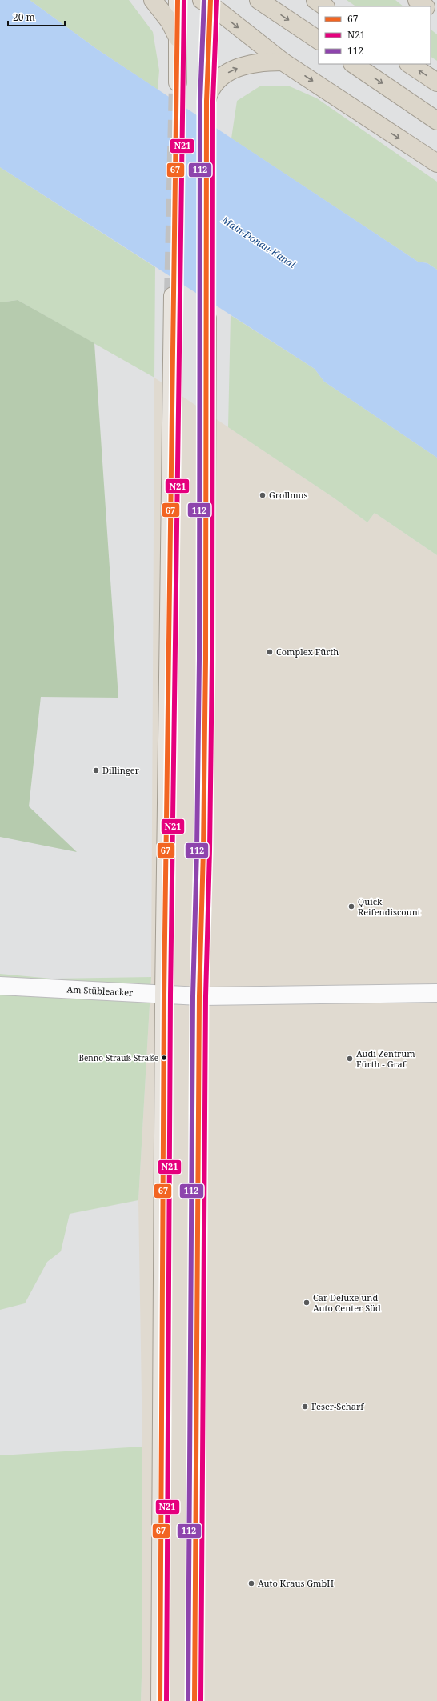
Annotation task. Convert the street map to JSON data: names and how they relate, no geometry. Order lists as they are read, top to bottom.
{
  "streets": {
    "street": ["Am Stübleacker"]
  },
  "water": ["Main-Donau-Kanal"],
  "places": [
    "Grollmus",
    "Complex Fürth",
    "Dillinger",
    "Quick Reifendiscount",
    "Benno-Strauß-Straße",
    "Audi Zentrum Fürth - Graf",
    "Car Deluxe und Auto Center Süd",
    "Feser-Scharf",
    "Auto Kraus GmbH"
  ],
  "lines": ["transit line 67", "transit line N21", "transit line 112"],
  "legend": ["67", "N21", "112"],
  "scale_bar": "20 m"
}
